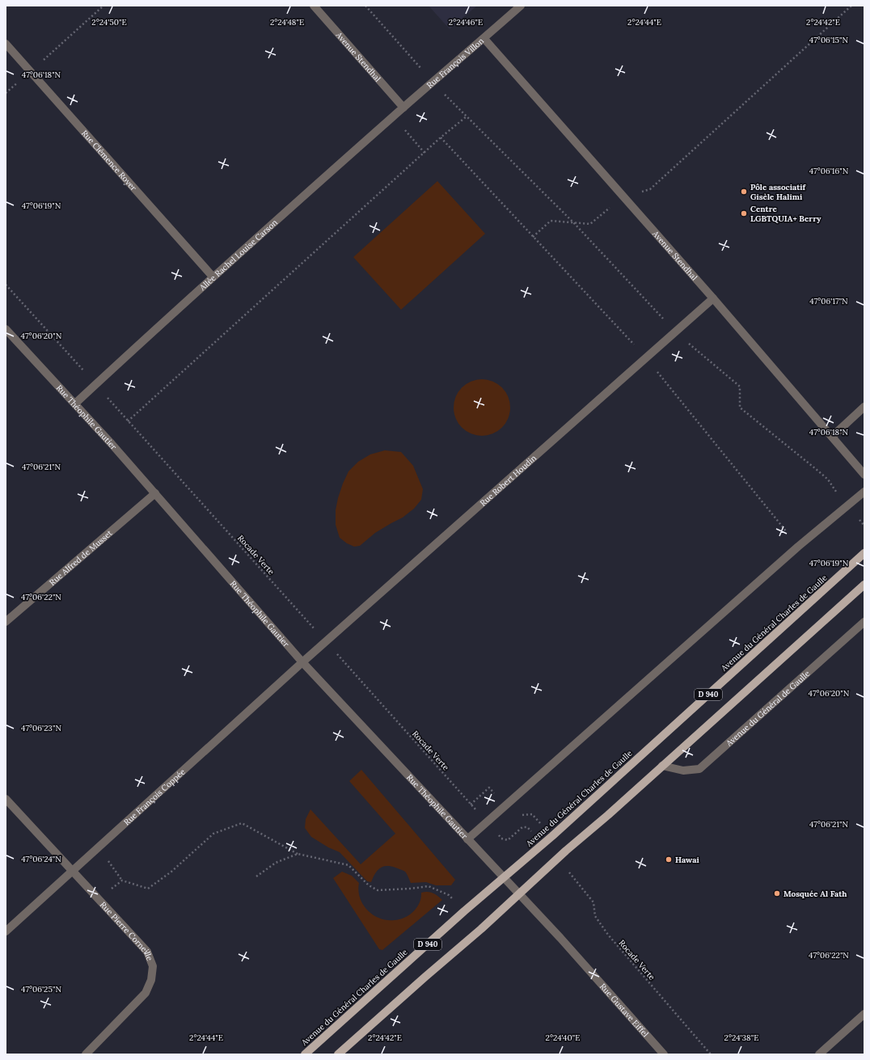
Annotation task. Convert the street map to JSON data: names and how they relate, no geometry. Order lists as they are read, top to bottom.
{
  "streets": {
    "main road": ["Avenue du Général Charles de Gaulle", "D 940"],
    "street": [
      "Avenue Stendhal",
      "Rue François Villon",
      "Rue Clémence Royer",
      "Allée Rachel Louise Carson",
      "Rue Théophile Gautier",
      "Rue Robert Houdin",
      "Rue Alfred de Musset",
      "Avenue du Général de Gaulle",
      "Rue François Coppée",
      "Rue Pierre Corneille",
      "Rue Gustave Eiffel"
    ],
    "path": ["Rocade Verte"]
  },
  "crossings": [
    ["Avenue Stendhal", "Rue François Villon"],
    ["Avenue Stendhal", "Allée Rachel Louise Carson"],
    ["Avenue Stendhal", "Rue Robert Houdin"],
    ["Rue François Villon", "Allée Rachel Louise Carson"],
    ["Rue Clémence Royer", "Allée Rachel Louise Carson"],
    ["Allée Rachel Louise Carson", "Rue Théophile Gautier"],
    ["Allée Rachel Louise Carson", "Rocade Verte"],
    ["Rue Théophile Gautier", "Rue Robert Houdin"],
    ["Rue Théophile Gautier", "Rue Alfred de Musset"],
    ["Rue Théophile Gautier", "Avenue du Général Charles de Gaulle"],
    ["Rue Théophile Gautier", "D 940"],
    ["Rue Théophile Gautier", "Rue François Coppée"],
    ["Rue Théophile Gautier", "Rue Gustave Eiffel"],
    ["Rue Robert Houdin", "Rocade Verte"],
    ["Rue Robert Houdin", "Rue François Coppée"],
    ["Rocade Verte", "Avenue du Général Charles de Gaulle"],
    ["Rocade Verte", "D 940"],
    ["D 940", "Avenue du Général de Gaulle"],
    ["D 940", "Rue Gustave Eiffel"],
    ["Rue François Coppée", "Rue Pierre Corneille"]
  ],
  "places": [
    "Pôle associatif Gisèle Halimi",
    "Centre LGBTQUIA+ Berry",
    "Hawai",
    "Mosquée Al Fath"
  ],
  "coordinates": [
    "2°24'50\"E",
    "2°24'48\"E",
    "2°24'46\"E",
    "2°24'44\"E",
    "2°24'42\"E",
    "47°06'15\"N",
    "47°06'18\"N",
    "47°06'16\"N",
    "47°06'19\"N",
    "47°06'17\"N",
    "47°06'20\"N",
    "47°06'21\"N",
    "47°06'22\"N",
    "47°06'23\"N",
    "47°06'24\"N",
    "47°06'25\"N",
    "2°24'40\"E",
    "2°24'38\"E"
  ]
}
